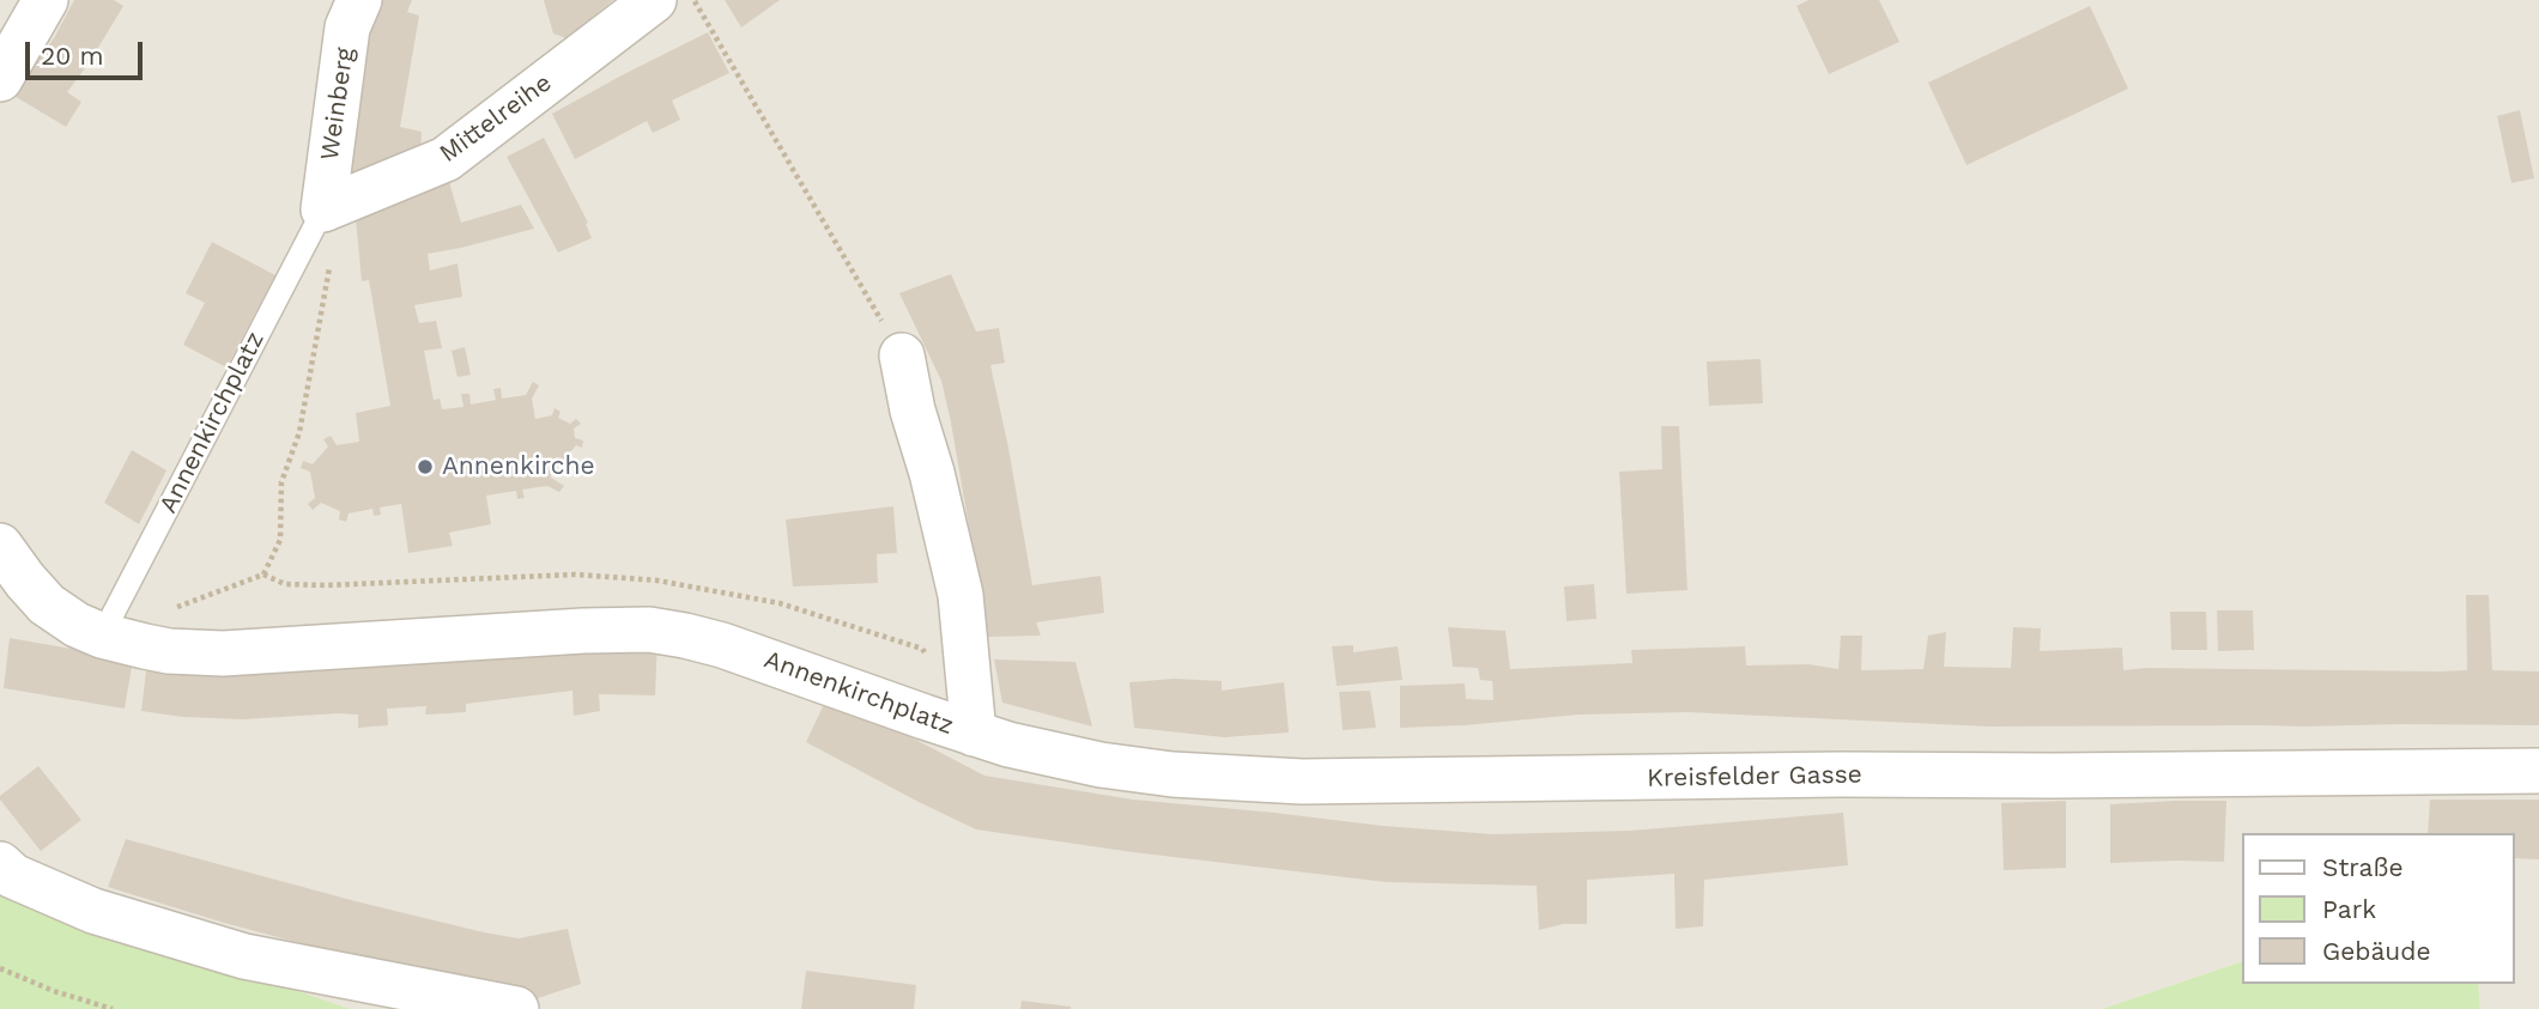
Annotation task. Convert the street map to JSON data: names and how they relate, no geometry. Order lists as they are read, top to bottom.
{
  "streets": {
    "street": [
      "Weinberg",
      "Mittelreihe",
      "Annenkirchplatz",
      "Kreisfelder Gasse"
    ]
  },
  "crossings": [
    ["Weinberg", "Mittelreihe"],
    ["Weinberg", "Annenkirchplatz"],
    ["Mittelreihe", "Annenkirchplatz"],
    ["Annenkirchplatz", "Kreisfelder Gasse"]
  ],
  "places": ["Annenkirche"],
  "legend": ["Straße", "Park", "Gebäude"],
  "scale_bar": "20 m"
}
